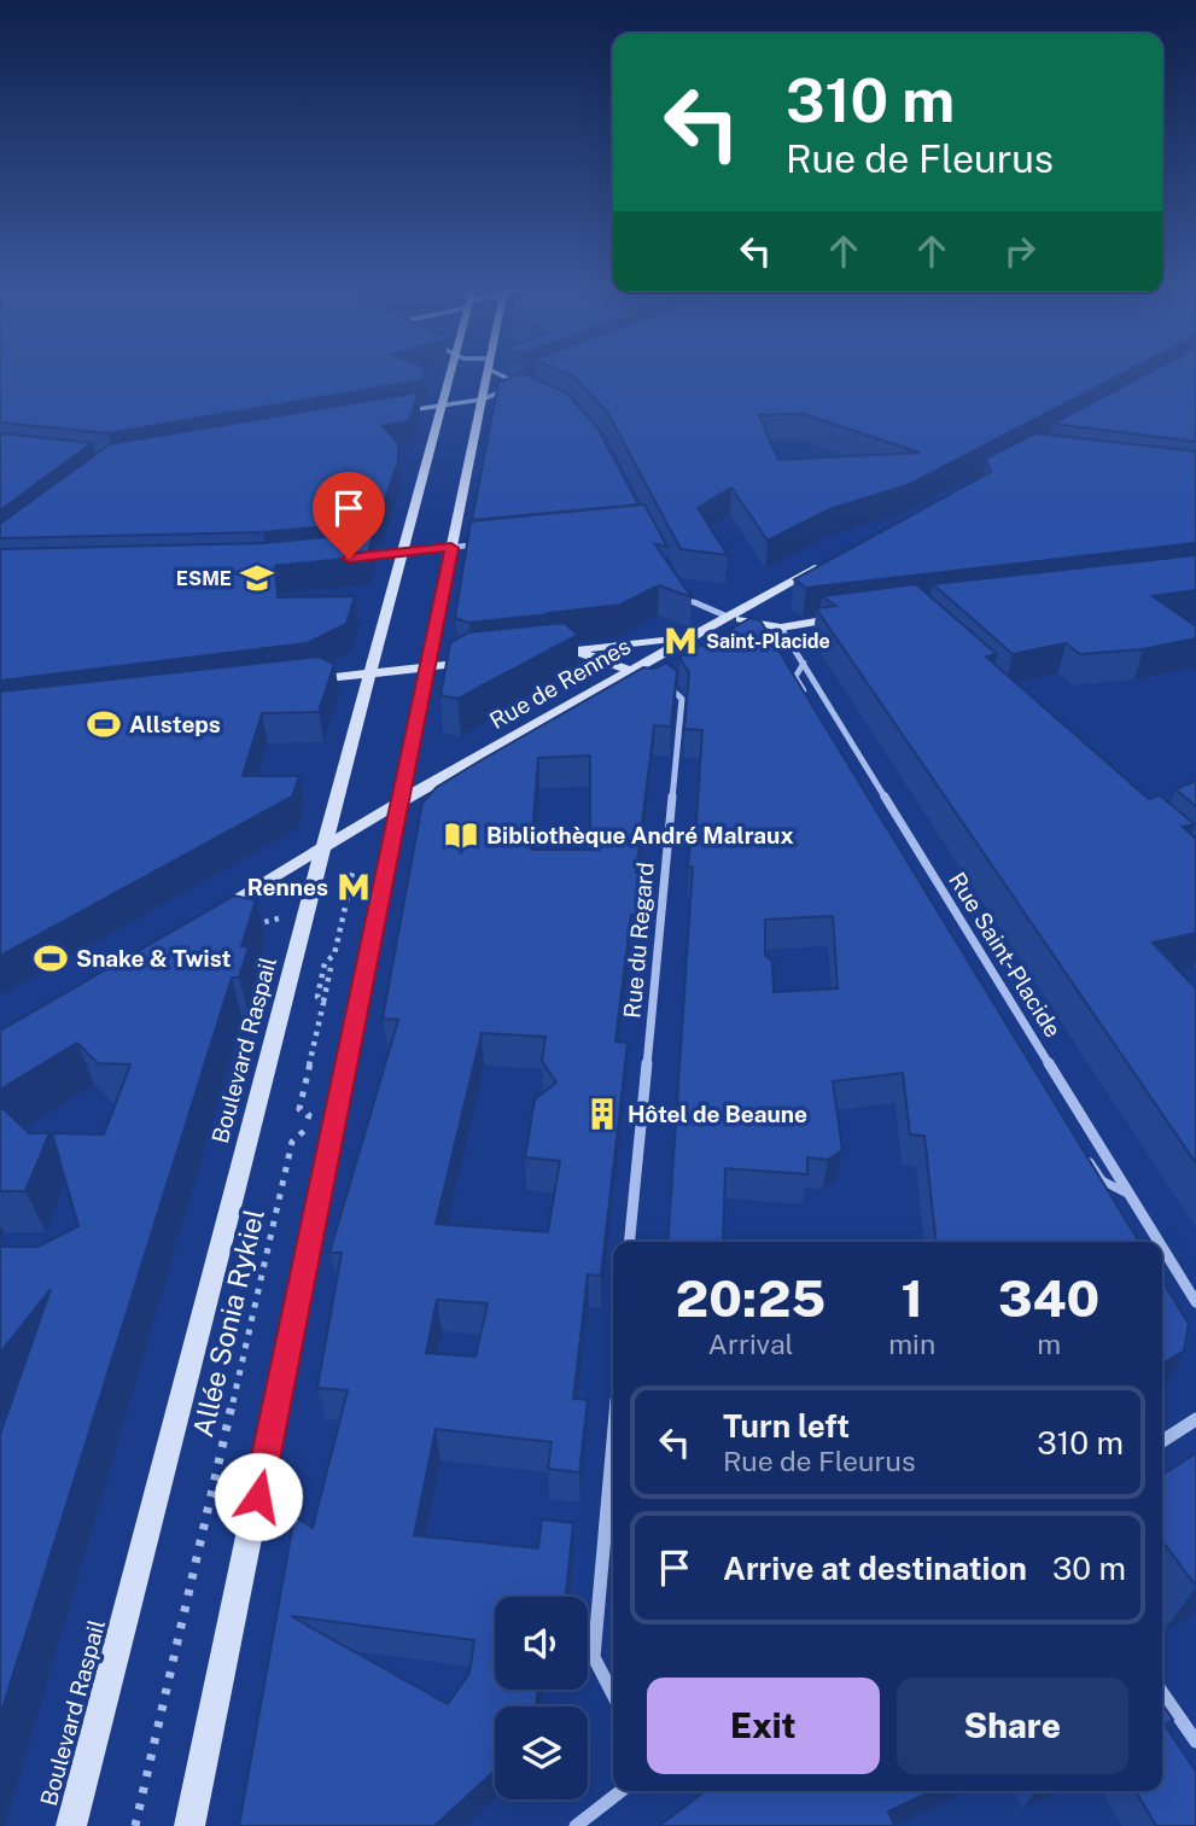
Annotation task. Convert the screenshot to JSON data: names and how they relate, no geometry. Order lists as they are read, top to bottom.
{
  "streets": {
    "main road": ["Rue de Rennes", "Boulevard Raspail"],
    "street": ["Rue du Regard", "Rue Saint-Placide"],
    "path": ["Allée Sonia Rykiel"]
  },
  "crossings": [
    ["Rue de Rennes", "Boulevard Raspail"]
  ],
  "places": {
    "school or university": ["ESME"],
    "metro station": ["Saint-Placide", "Rennes"],
    "sports": ["Allsteps", "Snake & Twist"],
    "library": ["Bibliothèque André Malraux"],
    "building": ["Hôtel de Beaune"]
  },
  "page": {
    "turn": ["310 m", "Rue de Fleurus"],
    "eta": [
      "20:25",
      "Arrival",
      "1",
      "min",
      "340",
      "m"
    ],
    "list": [
      {
        "name": "Turn left",
        "note": "Rue de Fleurus",
        "value": "310 m"
      },
      {
        "name": "Arrive at destination",
        "value": "30 m"
      }
    ],
    "buttons": ["Exit", "Share"]
  }
}
